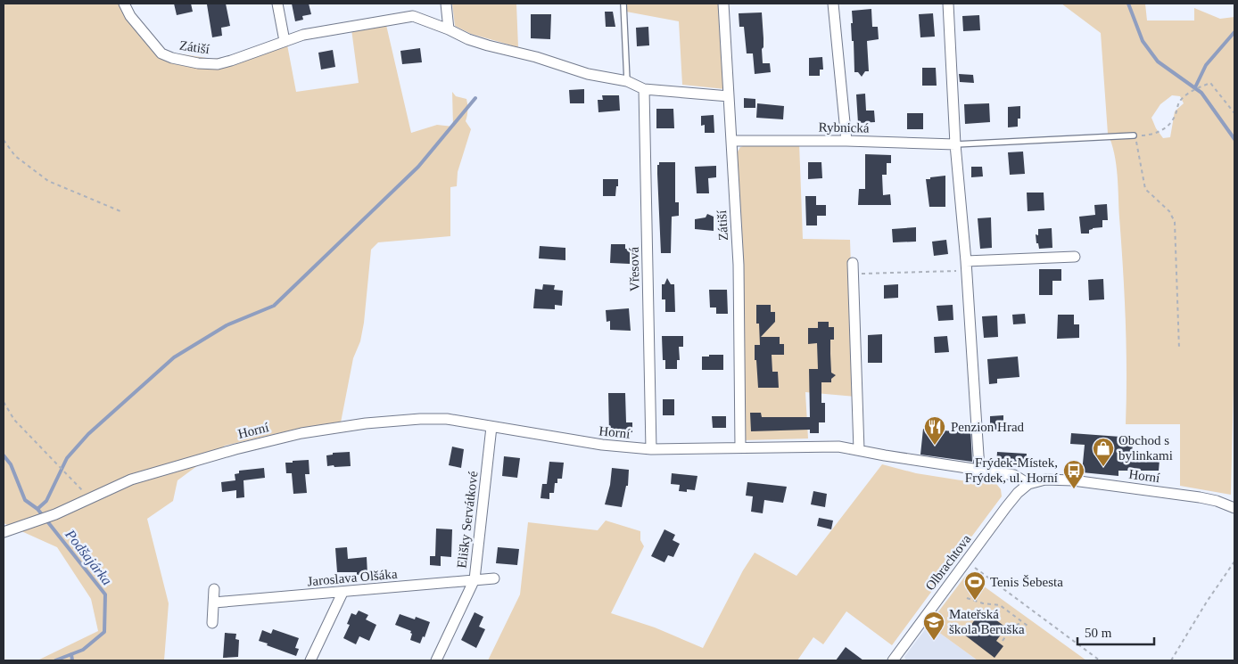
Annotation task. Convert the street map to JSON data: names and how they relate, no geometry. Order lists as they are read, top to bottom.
{
  "streets": {
    "street": [
      "Zátiší",
      "Rybnická",
      "Vřesová",
      "Horní",
      "Elišky Servátkové",
      "Olbrachtova",
      "Jaroslava Olšáka"
    ]
  },
  "crossings": [
    ["Zátiší", "Rybnická"],
    ["Zátiší", "Vřesová"],
    ["Zátiší", "Horní"],
    ["Vřesová", "Horní"],
    ["Horní", "Elišky Servátkové"],
    ["Horní", "Olbrachtova"],
    ["Elišky Servátkové", "Jaroslava Olšáka"]
  ],
  "water": ["Podšajárka"],
  "places": {
    "restaurant": ["Penzion Hrad"],
    "shop": ["Obchod s bylinkami"],
    "bus stop": ["Frýdek-Místek, Frýdek, ul. Horní"],
    "sports": ["Tenis Šebesta"],
    "school or university": ["Mateřská škola Beruška"]
  },
  "scale_bar": "50 m"
}
